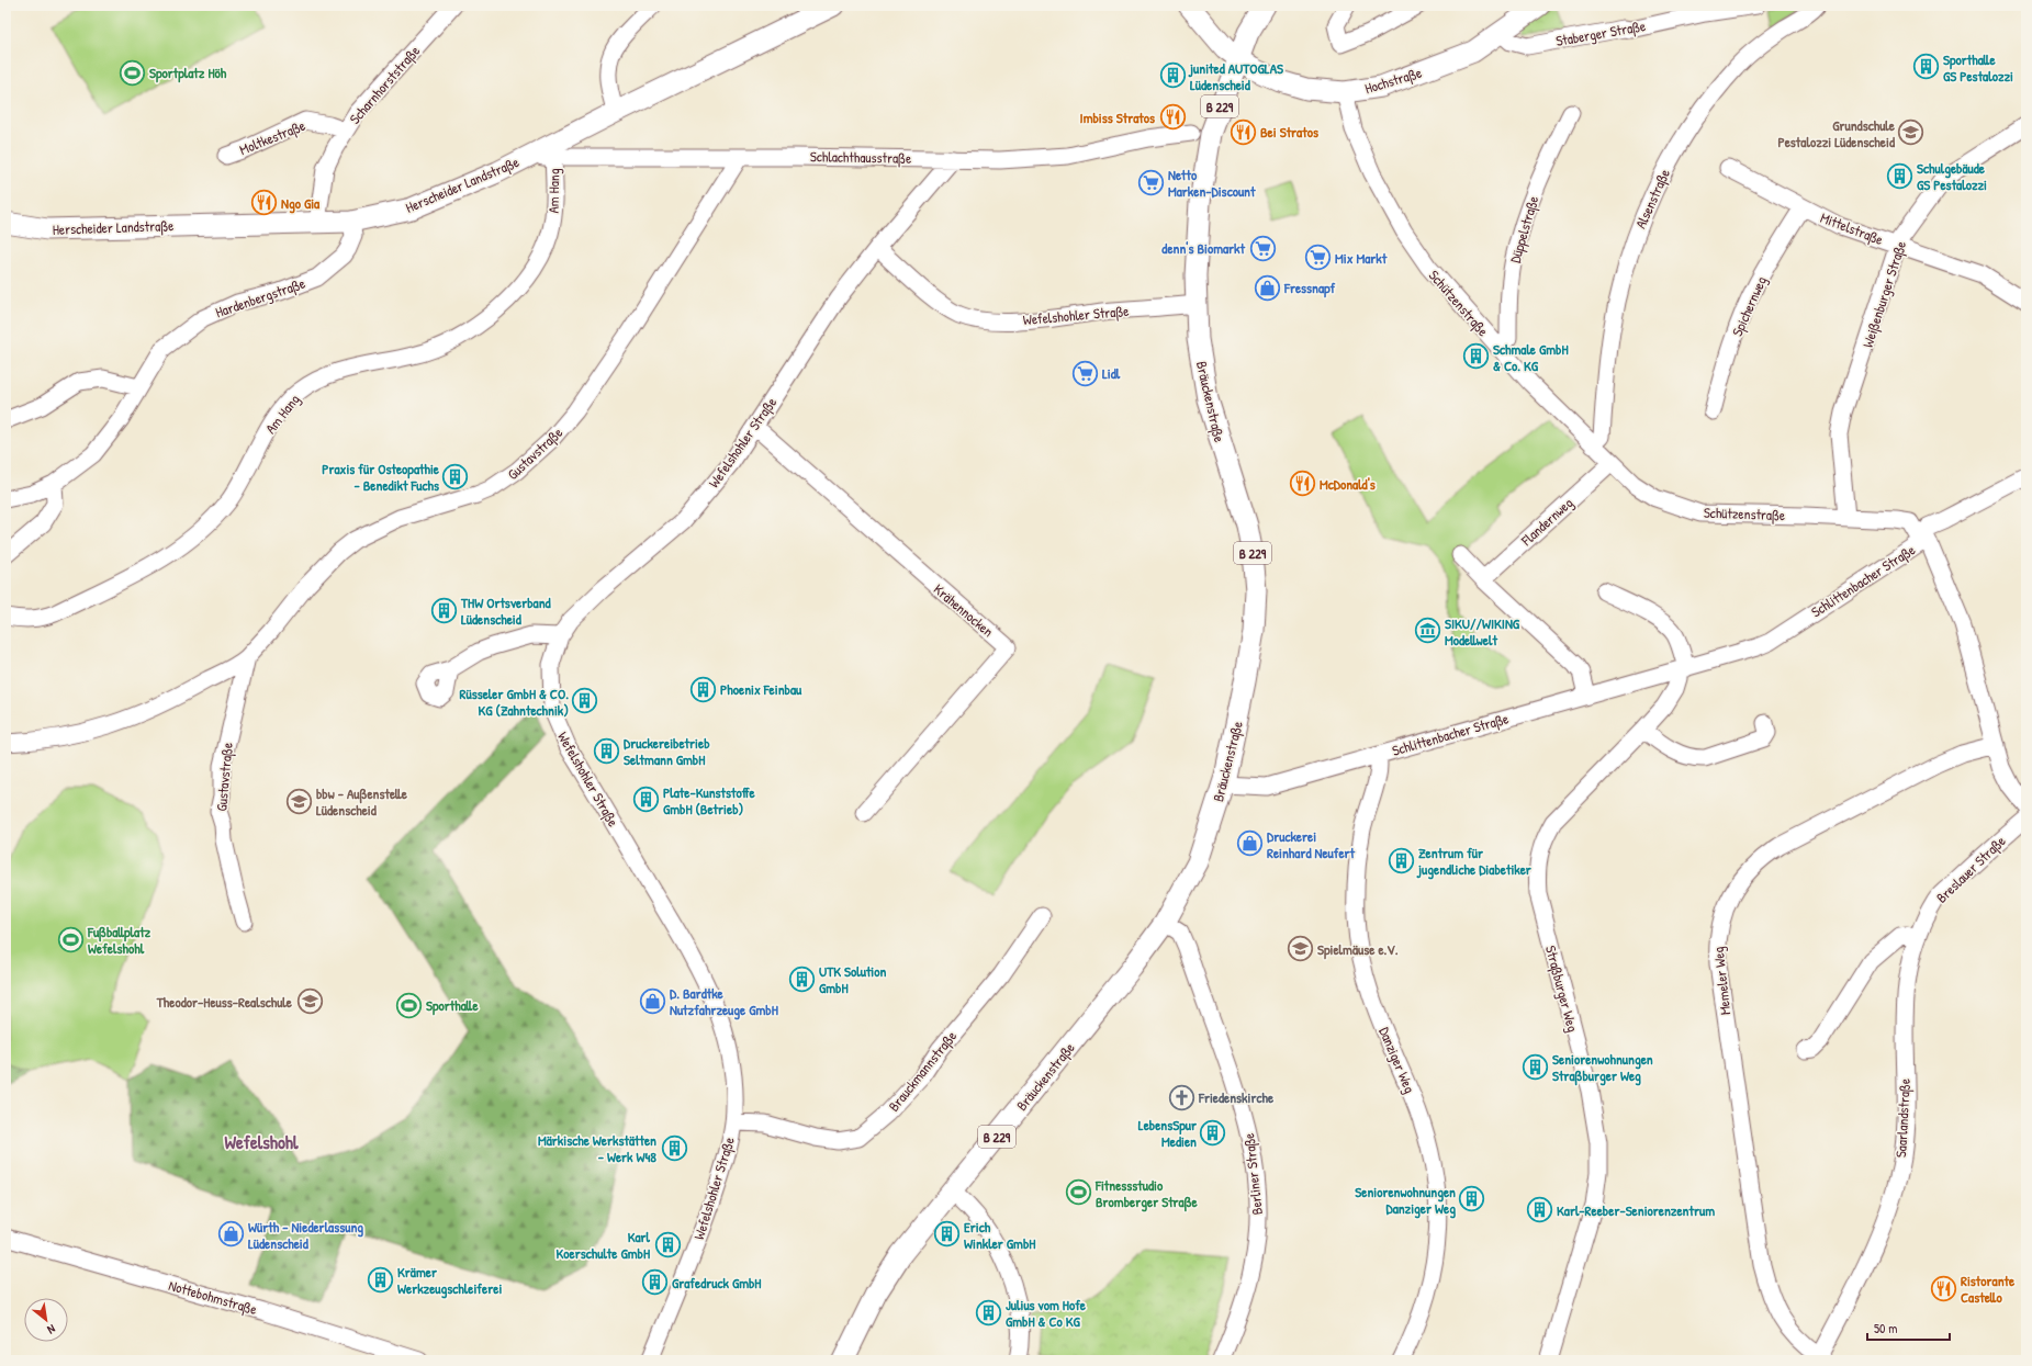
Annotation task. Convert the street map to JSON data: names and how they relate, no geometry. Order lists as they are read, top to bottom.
{
  "streets": {
    "main road": [
      "Hochstraße",
      "B 229",
      "Herscheider Landstraße",
      "Bräuckenstraße"
    ],
    "street": [
      "Staberger Straße",
      "Scharnhorststraße",
      "Moltkestraße",
      "Schlachthausstraße",
      "Am Hang",
      "Alsenstraße",
      "Mittelstraße",
      "Düppelstraße",
      "Weißenburger Straße",
      "Hardenbergstraße",
      "Schützenstraße",
      "Spichernweg",
      "Wefelshohler Straße",
      "Gustavstraße",
      "Flandernweg",
      "Schlittenbacher Straße",
      "Krähennocken",
      "Breslauer Straße",
      "Memeler Weg",
      "Straßburger Weg",
      "Danziger Weg",
      "Brauckmannstraße",
      "Saarlandstraße",
      "Berliner Straße",
      "Nottebohmstraße"
    ]
  },
  "crossings": [
    ["Staberger Straße", "Hochstraße"],
    ["Hochstraße", "B 229"],
    ["Hochstraße", "Schützenstraße"],
    ["Hochstraße", "Bräuckenstraße"],
    ["Scharnhorststraße", "Moltkestraße"],
    ["Scharnhorststraße", "Herscheider Landstraße"],
    ["B 229", "Bräuckenstraße"],
    ["Schlachthausstraße", "Herscheider Landstraße"],
    ["Schlachthausstraße", "Am Hang"],
    ["Schlachthausstraße", "Wefelshohler Straße"],
    ["Schlachthausstraße", "Gustavstraße"],
    ["Herscheider Landstraße", "Hardenbergstraße"],
    ["Alsenstraße", "Schützenstraße"],
    ["Mittelstraße", "Weißenburger Straße"],
    ["Mittelstraße", "Spichernweg"],
    ["Düppelstraße", "Schützenstraße"],
    ["Weißenburger Straße", "Schützenstraße"],
    ["Schützenstraße", "Flandernweg"],
    ["Schützenstraße", "Schlittenbacher Straße"],
    ["Schützenstraße", "Memeler Weg"],
    ["Wefelshohler Straße", "Bräuckenstraße"],
    ["Wefelshohler Straße", "Krähennocken"],
    ["Wefelshohler Straße", "Brauckmannstraße"],
    ["Bräuckenstraße", "Schlittenbacher Straße"],
    ["Bräuckenstraße", "Berliner Straße"],
    ["Schlittenbacher Straße", "Straßburger Weg"],
    ["Schlittenbacher Straße", "Danziger Weg"],
    ["Breslauer Straße", "Saarlandstraße"],
    ["Memeler Weg", "Saarlandstraße"]
  ],
  "districts": ["Wefelshohl"],
  "places": {
    "building": [
      "Sporthalle GS Pestalozzi",
      "junited AUTOGLAS Lüdenscheid",
      "Schulgebäude GS Pestalozzi",
      "Schmale GmbH & Co. KG",
      "Praxis für Osteopathie - Benedikt Fuchs",
      "THW Ortsverband Lüdenscheid",
      "Phoenix Feinbau",
      "Rüsseler GmbH & CO. KG (Zahntechnik)",
      "Druckereibetrieb Seltmann GmbH",
      "Plate-Kunststoffe GmbH (Betrieb)",
      "Zentrum für jugendliche Diabetiker",
      "UTK Solution GmbH",
      "Seniorenwohnungen Straßburger Weg",
      "LebensSpur Medien",
      "Märkische Werkstätten - Werk W48",
      "Seniorenwohnungen Danziger Weg",
      "Karl-Reeber-Seniorenzentrum",
      "Erich Winkler GmbH",
      "Karl Koerschulte GmbH",
      "Krämer Werkzeugschleiferei",
      "Grafedruck GmbH",
      "Julius vom Hofe GmbH & Co KG"
    ],
    "sports": [
      "Sportplatz Höh",
      "Fußballplatz Wefelshohl",
      "Sporthalle",
      "Fitnessstudio Bromberger Straße"
    ],
    "restaurant": [
      "Imbiss Stratos",
      "Bei Stratos",
      "Ngo Gia",
      "McDonald's",
      "Ristorante Castello"
    ],
    "school or university": [
      "Grundschule Pestalozzi Lüdenscheid",
      "bbw - Außenstelle Lüdenscheid",
      "Spielmäuse e.V.",
      "Theodor-Heuss-Realschule"
    ],
    "supermarket": [
      "Netto Marken-Discount",
      "denn's Biomarkt",
      "Mix Markt",
      "Lidl"
    ],
    "shop": [
      "Fressnapf",
      "Druckerei Reinhard Neufert",
      "D. Bardtke Nutzfahrzeuge GmbH",
      "Würth - Niederlassung Lüdenscheid"
    ],
    "museum": ["SIKU//WIKING Modellwelt"],
    "church": ["Friedenskirche"]
  },
  "scale_bar": "50 m",
  "north": "bottom right"
}
